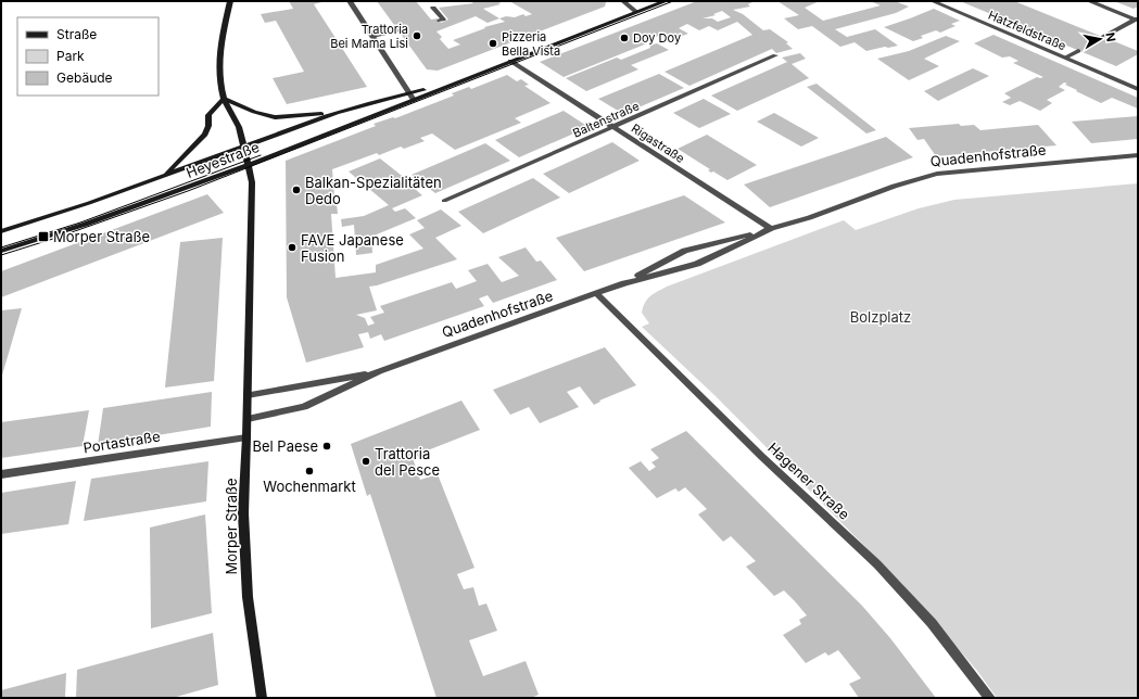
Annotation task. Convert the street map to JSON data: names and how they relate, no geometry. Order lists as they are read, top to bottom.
{
  "streets": {
    "main road": ["Heyestraße", "Morper Straße"],
    "street": [
      "Hatzfeldstraße",
      "Baltenstraße",
      "Rigastraße",
      "Quadenhofstraße",
      "Portastraße",
      "Hagener Straße"
    ]
  },
  "crossings": [
    ["Baltenstraße", "Rigastraße"],
    ["Rigastraße", "Quadenhofstraße"],
    ["Rigastraße", "Heyestraße"],
    ["Quadenhofstraße", "Hagener Straße"],
    ["Quadenhofstraße", "Morper Straße"],
    ["Heyestraße", "Morper Straße"],
    ["Portastraße", "Morper Straße"]
  ],
  "parks": ["Bolzplatz"],
  "places": {
    "other": [
      "Trattoria Bei Mama Lisi",
      "Doy Doy",
      "Pizzeria Bella Vista",
      "Balkan-Spezialitäten Dedo",
      "FAVE Japanese Fusion",
      "Bel Paese",
      "Trattoria del Pesce",
      "Wochenmarkt"
    ],
    "transit": ["Morper Straße"]
  },
  "legend": ["Straße", "Park", "Gebäude"],
  "north": "right"
}
